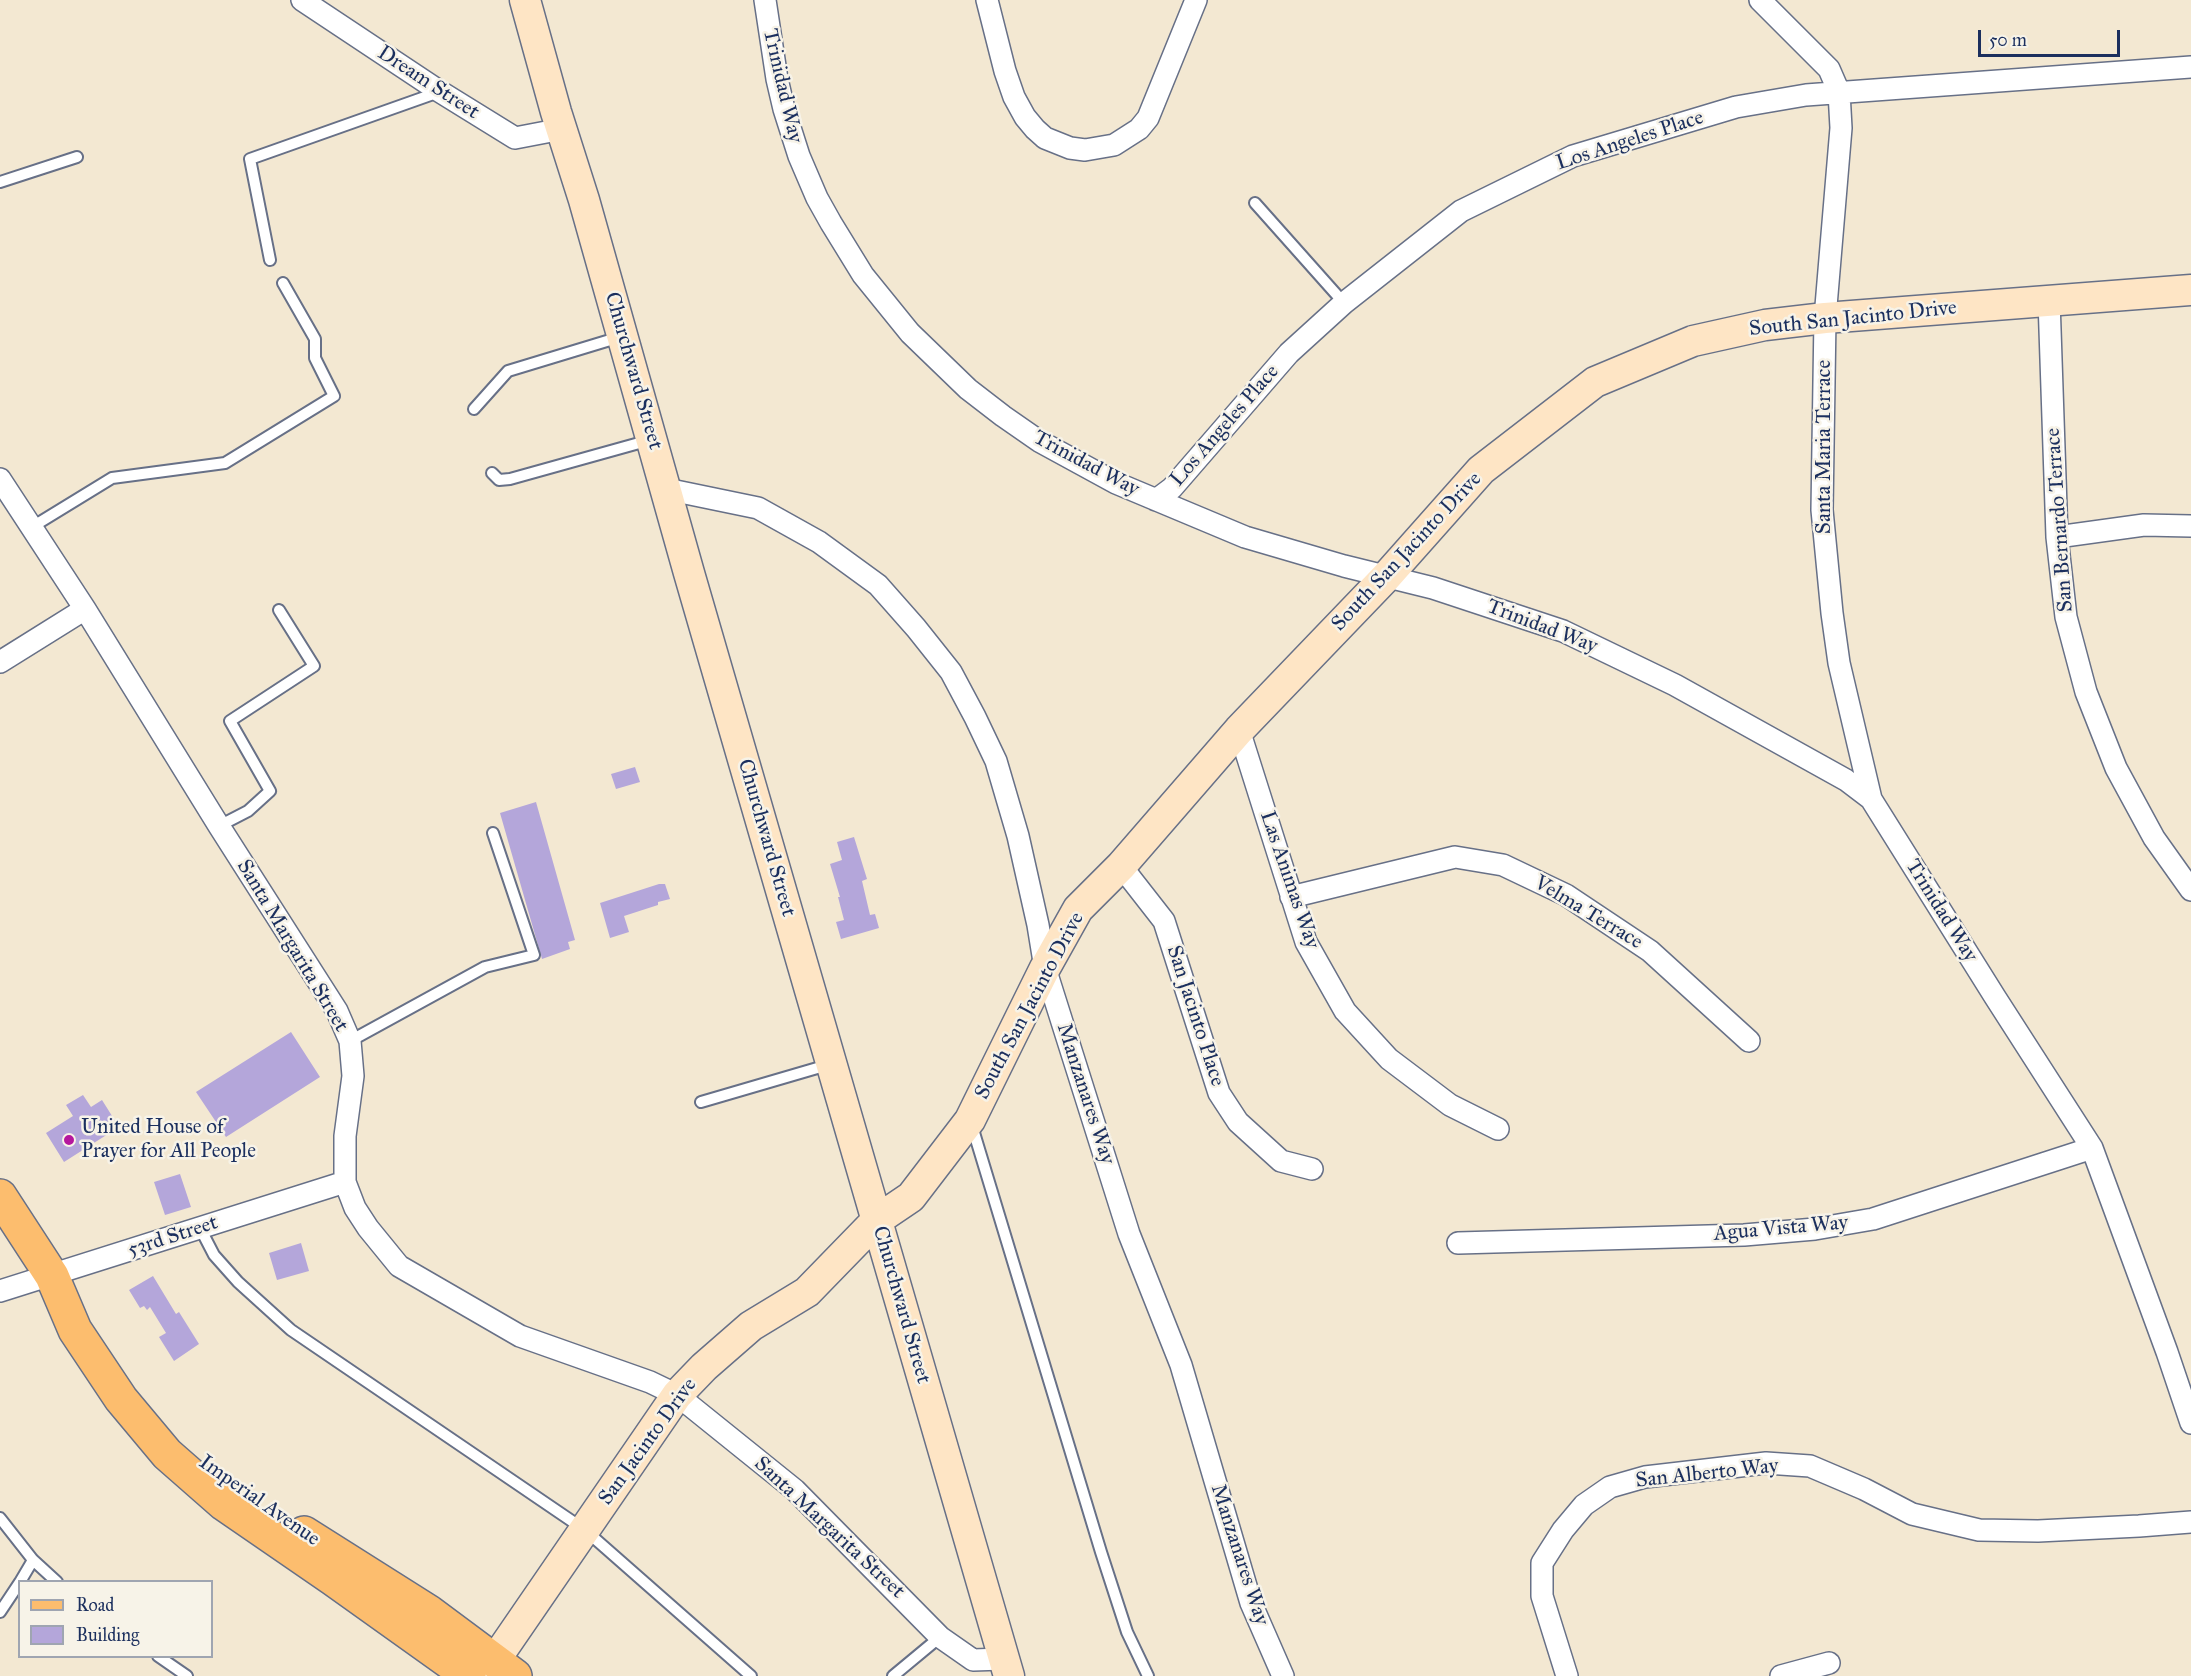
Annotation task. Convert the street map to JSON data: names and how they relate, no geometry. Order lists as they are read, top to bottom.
{
  "streets": {
    "main road": ["Imperial Avenue"],
    "street": [
      "Dream Street",
      "Trinidad Way",
      "Los Angeles Place",
      "South San Jacinto Drive",
      "Churchward Street",
      "Santa Maria Terrace",
      "San Bernardo Terrace",
      "Las Animas Way",
      "Velma Terrace",
      "Santa Margarita Street",
      "San Jacinto Place",
      "Manzanares Way",
      "Agua Vista Way",
      "53rd Street",
      "San Jacinto Drive",
      "San Alberto Way"
    ]
  },
  "crossings": [
    ["Dream Street", "Churchward Street"],
    ["Trinidad Way", "Los Angeles Place"],
    ["Trinidad Way", "South San Jacinto Drive"],
    ["Trinidad Way", "Santa Maria Terrace"],
    ["Trinidad Way", "Agua Vista Way"],
    ["Los Angeles Place", "Santa Maria Terrace"],
    ["South San Jacinto Drive", "Churchward Street"],
    ["South San Jacinto Drive", "Santa Maria Terrace"],
    ["South San Jacinto Drive", "San Bernardo Terrace"],
    ["South San Jacinto Drive", "Las Animas Way"],
    ["South San Jacinto Drive", "San Jacinto Place"],
    ["South San Jacinto Drive", "Manzanares Way"],
    ["South San Jacinto Drive", "San Jacinto Drive"],
    ["Churchward Street", "Santa Margarita Street"],
    ["Churchward Street", "Manzanares Way"],
    ["Churchward Street", "San Jacinto Drive"],
    ["Las Animas Way", "Velma Terrace"],
    ["Santa Margarita Street", "53rd Street"],
    ["Santa Margarita Street", "San Jacinto Drive"],
    ["53rd Street", "Imperial Avenue"],
    ["San Jacinto Drive", "Imperial Avenue"]
  ],
  "places": ["United House of Prayer for All People"],
  "legend": ["Road", "Building"],
  "scale_bar": "50 m"
}
